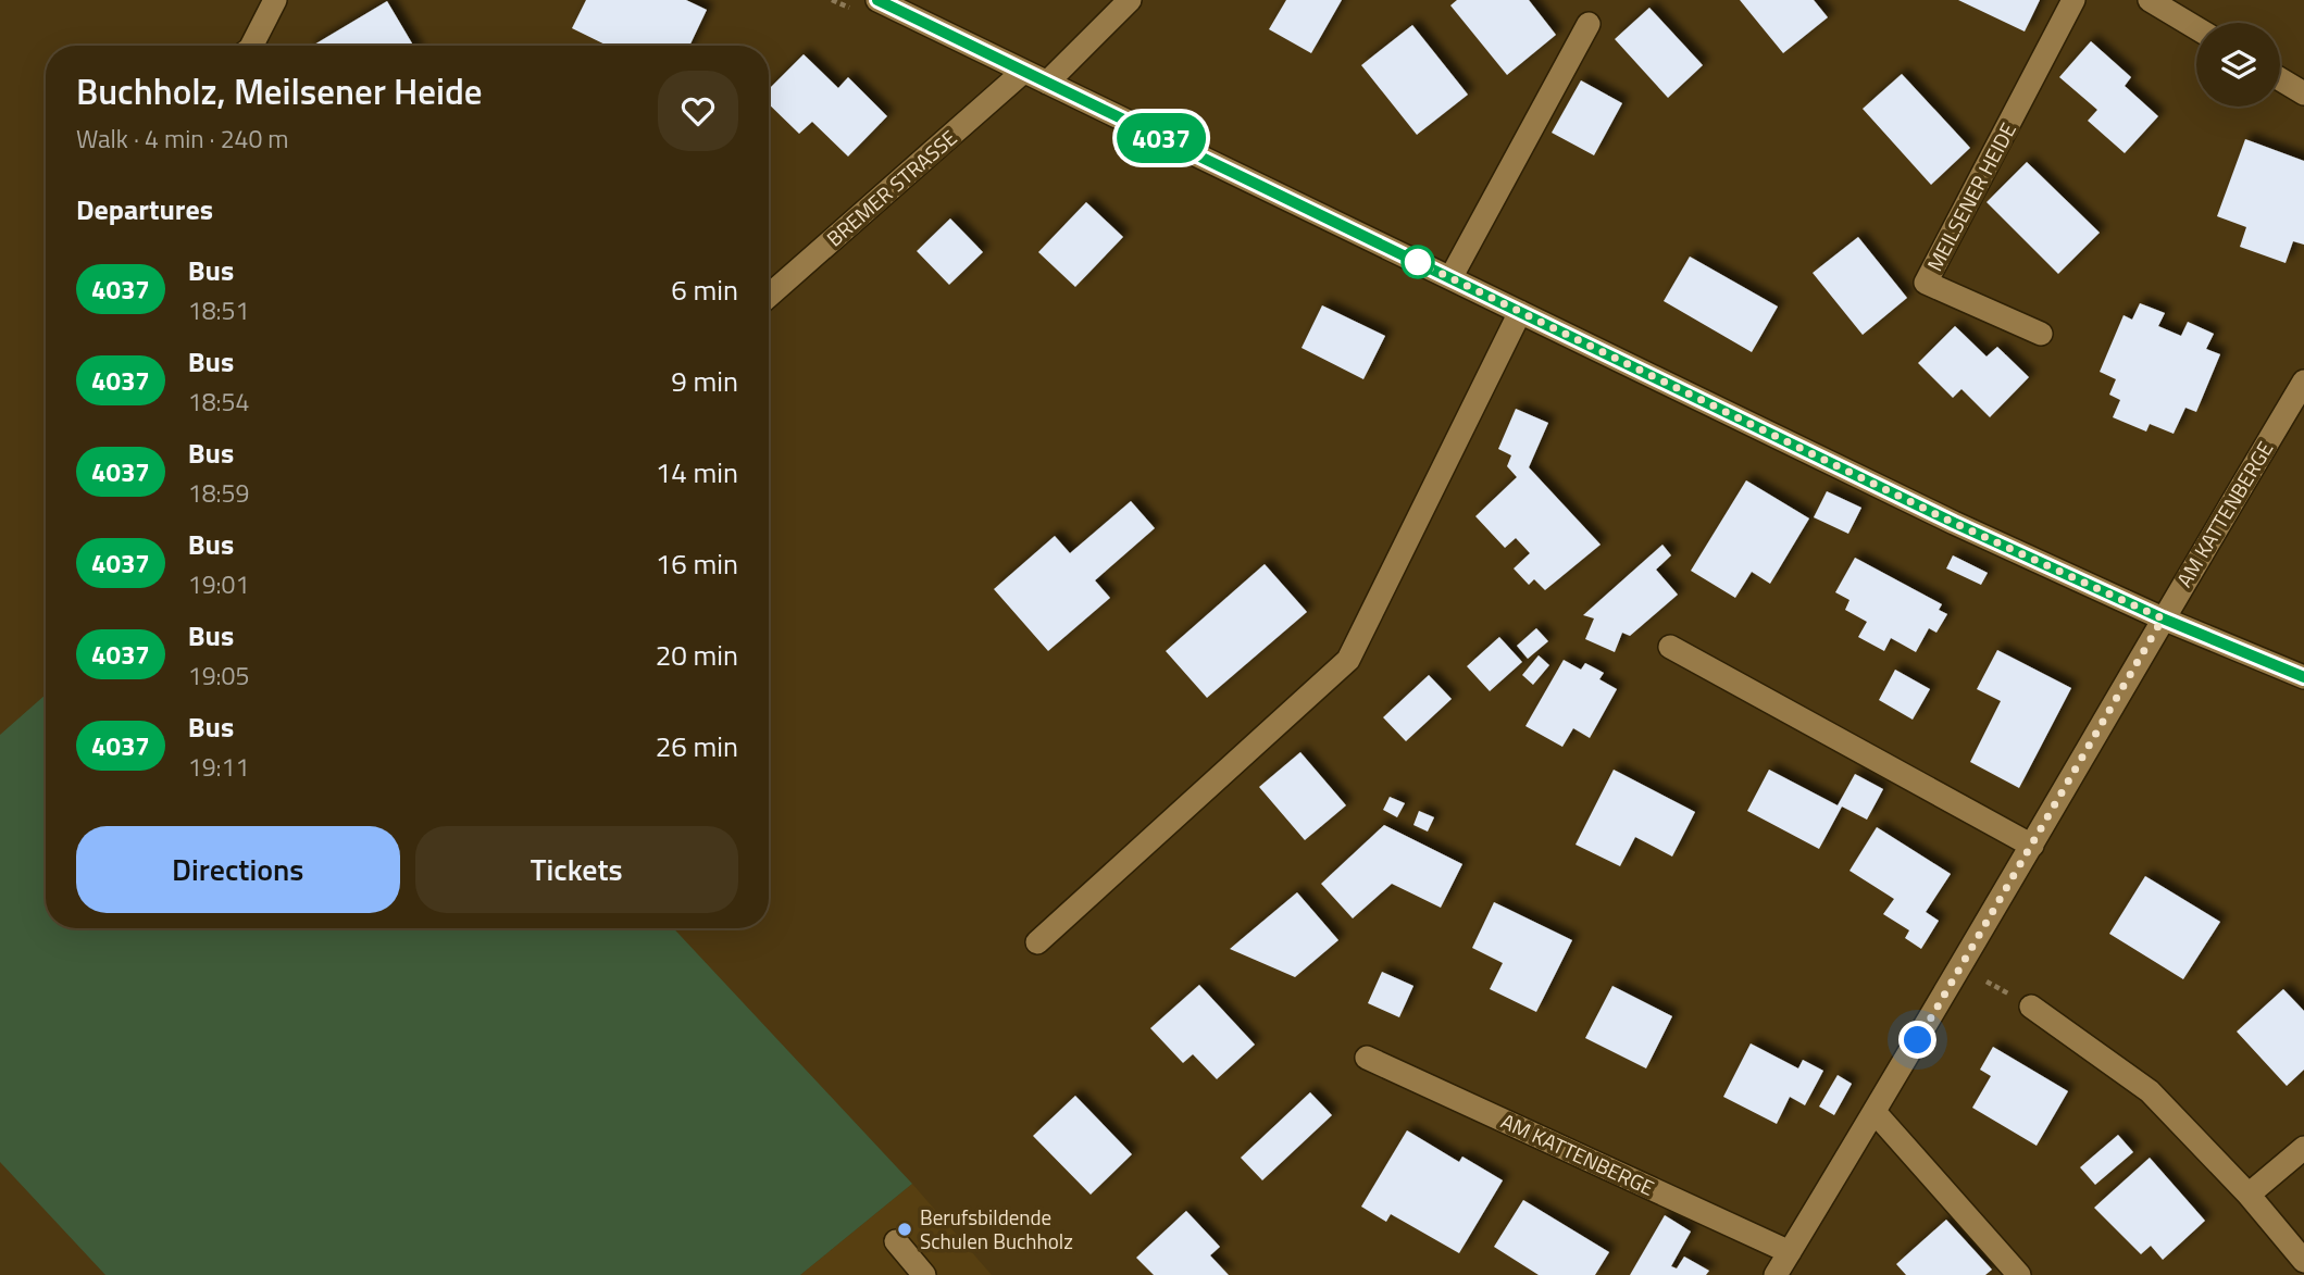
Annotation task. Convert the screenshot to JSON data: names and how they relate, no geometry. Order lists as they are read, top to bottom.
{
  "streets": {
    "street": ["BREMER STRASSE", "MEILSENER HEIDE", "AM KATTENBERGE"]
  },
  "places": ["Berufsbildende Schulen Buchholz"],
  "lines": ["bus line 4037"],
  "page": {
    "on_map": "4037",
    "heading": [
      ["Buchholz, Meilsener Heide", "Walk · 4 min · 240 m"],
      "Departures"
    ],
    "list": [
      {
        "mark": "4037",
        "name": "Bus",
        "note": "18:51",
        "value": "6 min"
      },
      {
        "mark": "4037",
        "name": "Bus",
        "note": "18:54",
        "value": "9 min"
      },
      {
        "mark": "4037",
        "name": "Bus",
        "note": "18:59",
        "value": "14 min"
      },
      {
        "mark": "4037",
        "name": "Bus",
        "note": "19:01",
        "value": "16 min"
      },
      {
        "mark": "4037",
        "name": "Bus",
        "note": "19:05",
        "value": "20 min"
      },
      {
        "mark": "4037",
        "name": "Bus",
        "note": "19:11",
        "value": "26 min"
      }
    ],
    "buttons": ["Directions", "Tickets"]
  }
}
